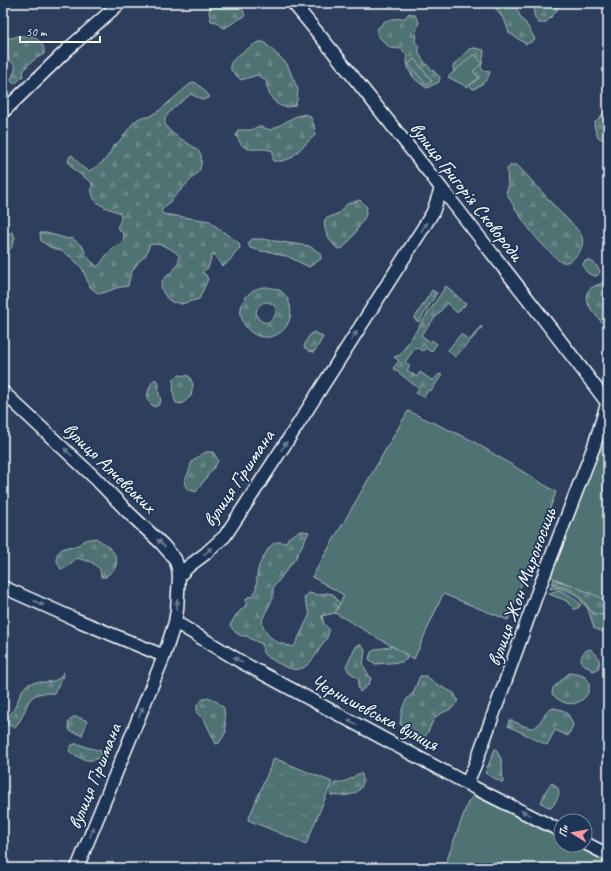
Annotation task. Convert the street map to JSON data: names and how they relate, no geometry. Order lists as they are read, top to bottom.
{
  "streets": {
    "street": [
      "вулиця Григорія Сковороди",
      "вулиця Алчевських",
      "вулиця Гіршмана",
      "вулиця Жон Мироносиць",
      "Чернишевська вулиця"
    ]
  },
  "crossings": [
    ["вулиця Григорія Сковороди", "вулиця Гіршмана"],
    ["вулиця Григорія Сковороди", "вулиця Жон Мироносиць"],
    ["вулиця Алчевських", "вулиця Гіршмана"],
    ["вулиця Гіршмана", "Чернишевська вулиця"],
    ["вулиця Жон Мироносиць", "Чернишевська вулиця"]
  ],
  "one_way": ["вулиця Алчевських", "вулиця Гіршмана", "Чернишевська вулиця"],
  "scale_bar": "50 m",
  "north": "left"
}
